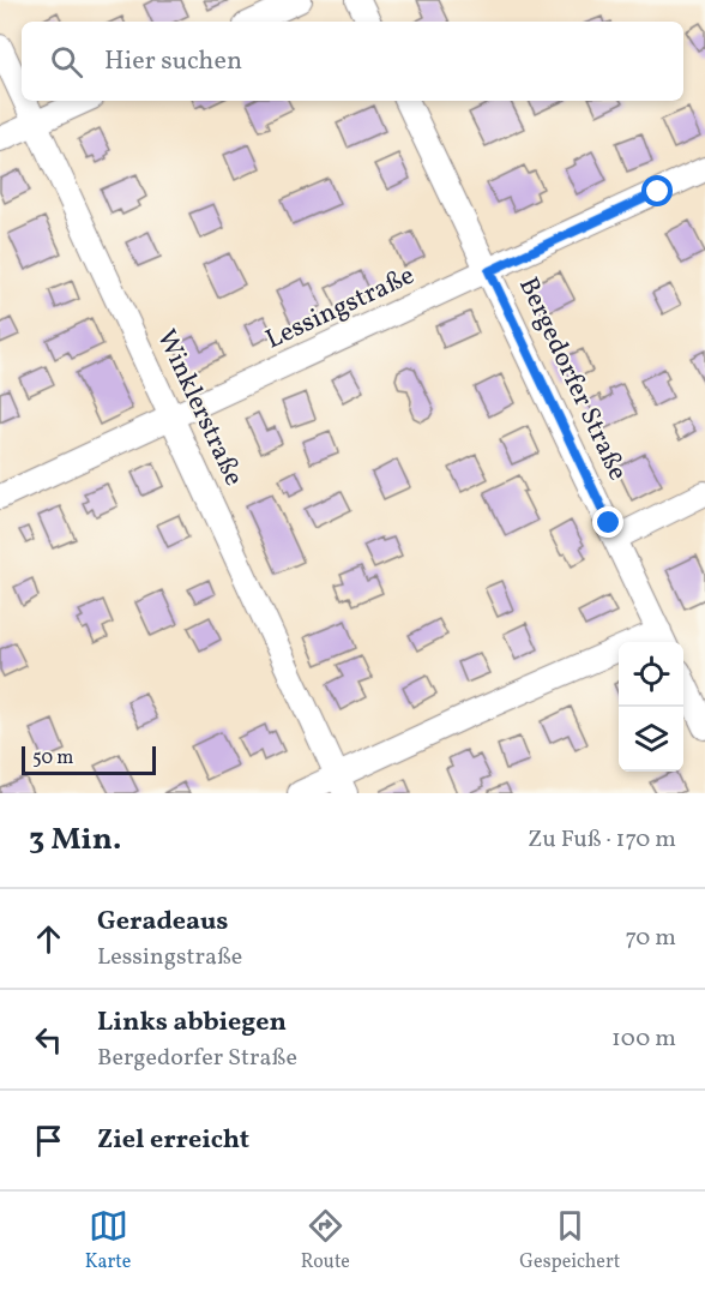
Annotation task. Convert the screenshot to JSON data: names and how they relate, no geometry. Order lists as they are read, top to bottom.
{
  "streets": {
    "street": ["Lessingstraße", "Bergedorfer Straße", "Winklerstraße"]
  },
  "crossings": [
    ["Lessingstraße", "Bergedorfer Straße"],
    ["Lessingstraße", "Winklerstraße"]
  ],
  "scale_bar": "50 m",
  "page": {
    "search": "Hier suchen",
    "scale": "50 m",
    "heading": ["3 Min.", "Zu Fuß · 170 m"],
    "list": [
      ["Geradeaus", "Lessingstraße", "70 m"],
      ["Links abbiegen", "Bergedorfer Straße", "100 m"],
      "Ziel erreicht"
    ],
    "nav": ["Karte", "Route", "Gespeichert"]
  }
}
